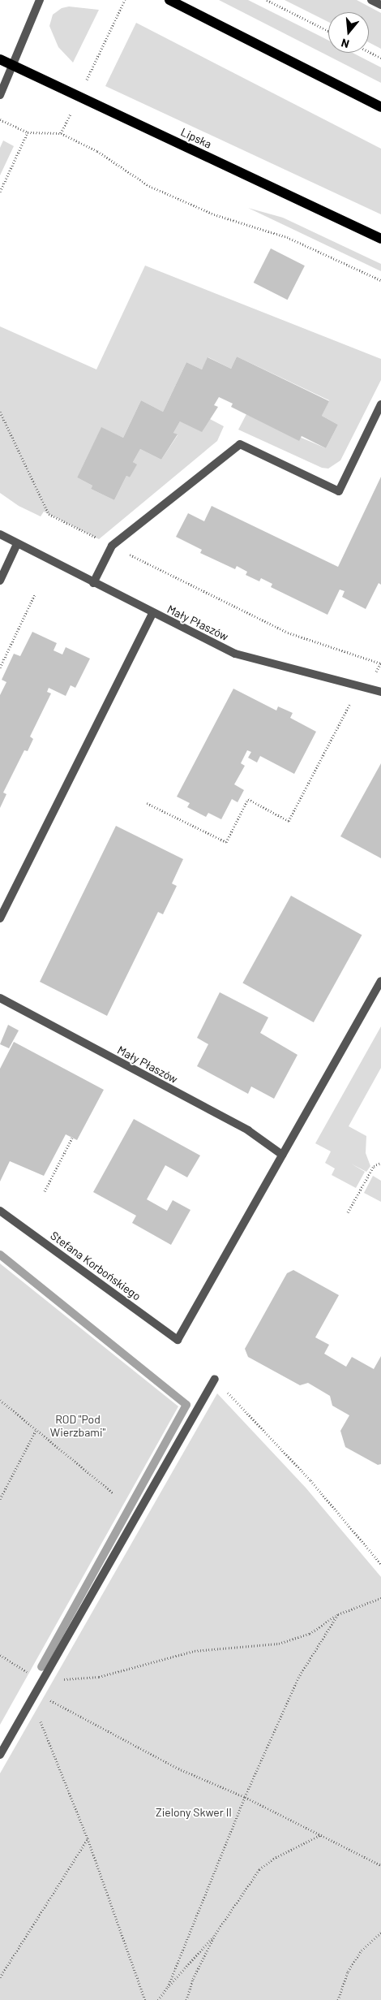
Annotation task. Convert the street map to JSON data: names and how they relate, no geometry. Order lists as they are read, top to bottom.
{
  "streets": {
    "main road": ["Lipska"],
    "street": ["Mały Płaszów", "Stefana Korbońskiego"]
  },
  "crossings": [
    ["Mały Płaszów", "Stefana Korbońskiego"]
  ],
  "parks": ["ROD \"Pod Wierzbami\"", "Zielony Skwer II"],
  "north": "bottom"
}
